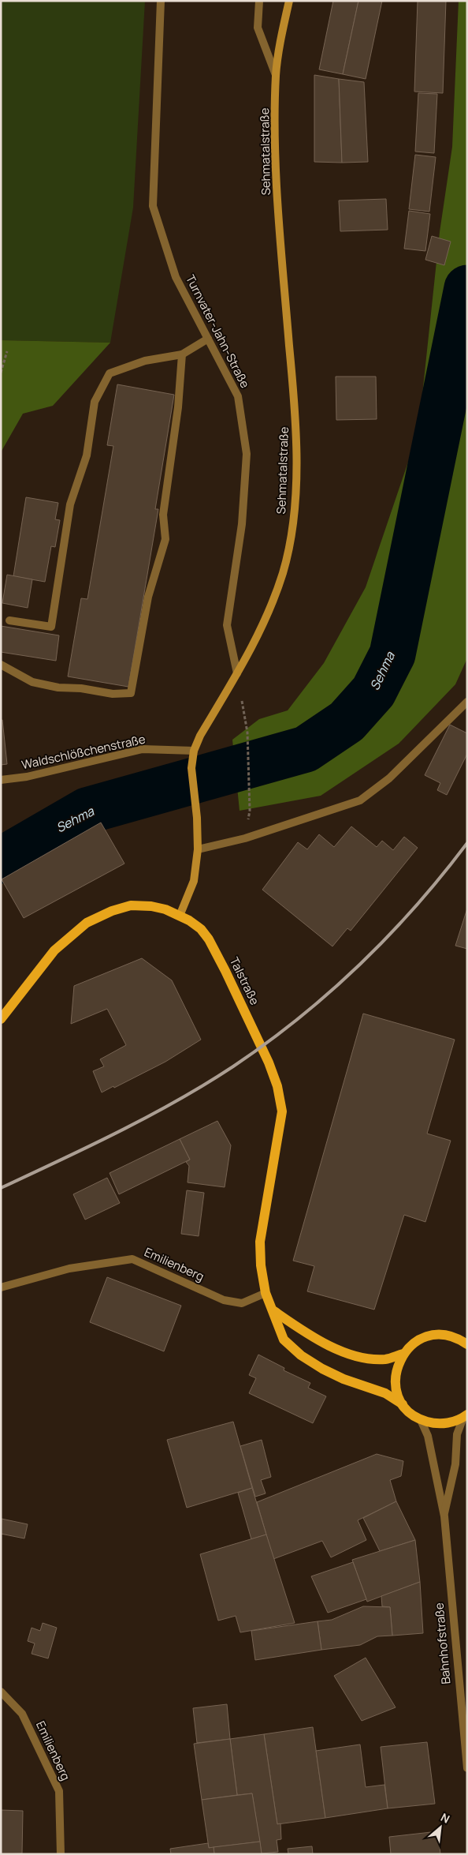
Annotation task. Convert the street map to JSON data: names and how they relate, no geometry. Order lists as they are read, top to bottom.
{
  "streets": {
    "main road": ["Sehmatalstraße", "Talstraße"],
    "street": [
      "Turnvater-Jahn-Straße",
      "Waldschlößchenstraße",
      "Emilienberg",
      "Bahnhofstraße"
    ]
  },
  "crossings": [
    ["Sehmatalstraße", "Turnvater-Jahn-Straße"],
    ["Sehmatalstraße", "Waldschlößchenstraße"],
    ["Sehmatalstraße", "Talstraße"],
    ["Talstraße", "Emilienberg"]
  ],
  "water": ["Sehma"],
  "north": "top right"
}
